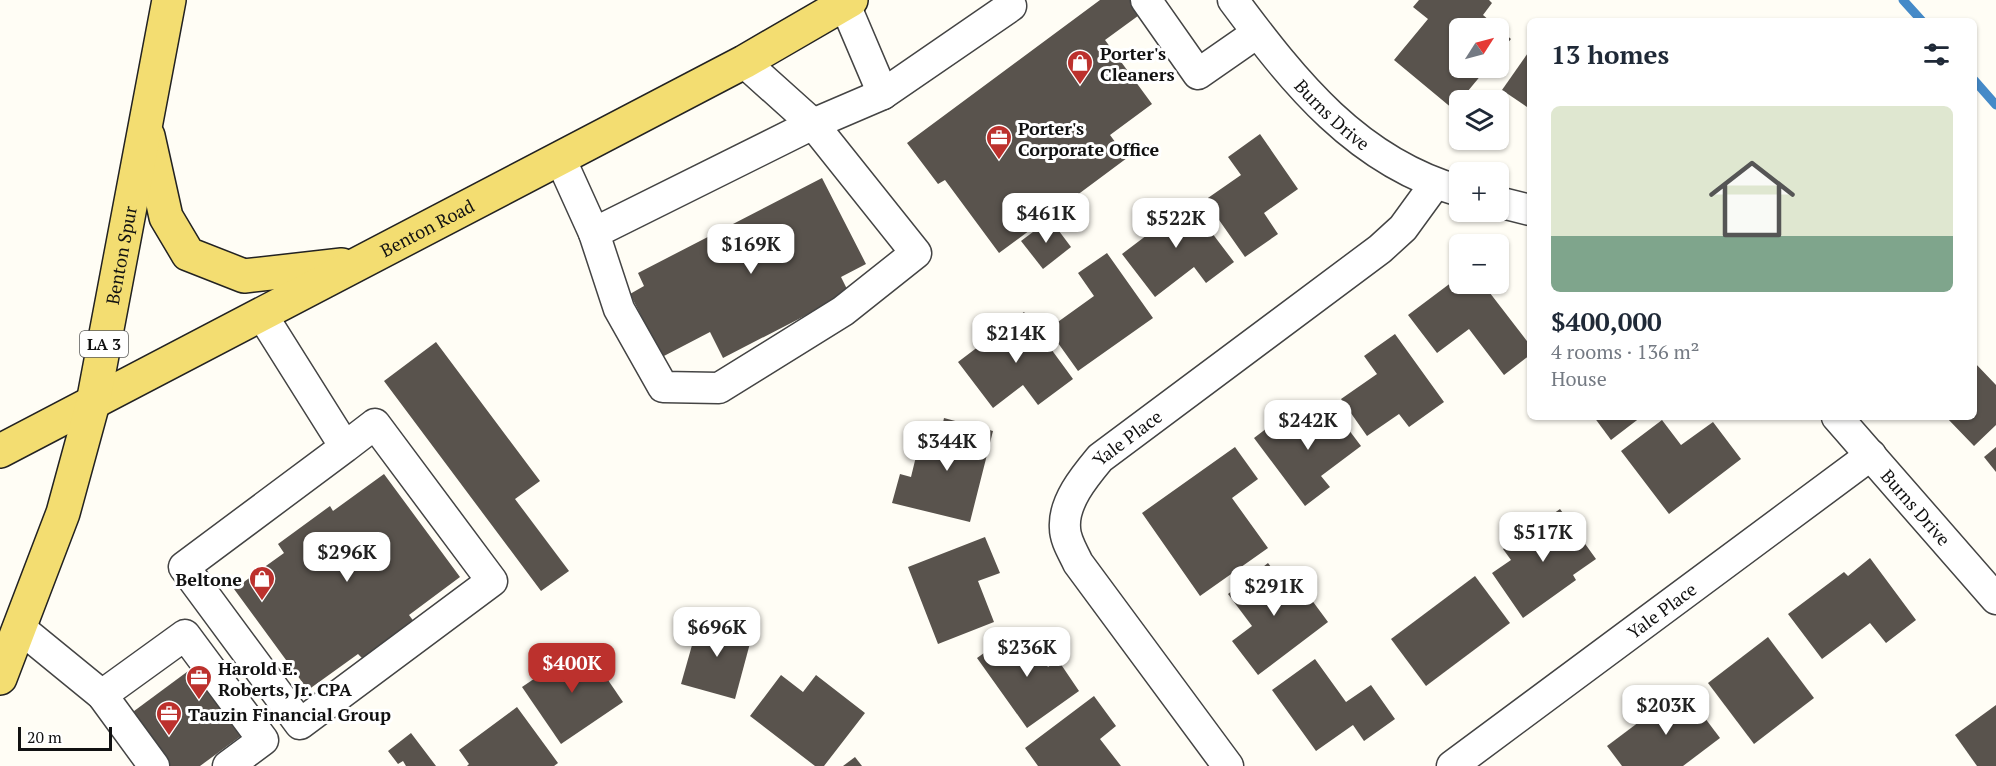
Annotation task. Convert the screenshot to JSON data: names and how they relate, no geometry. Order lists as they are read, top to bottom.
{
  "streets": {
    "main road": ["Benton Road", "Benton Spur", "LA 3"],
    "street": ["Burns Drive", "Yale Place"]
  },
  "crossings": [
    ["Burns Drive", "Yale Place"],
    ["Benton Road", "Benton Spur"]
  ],
  "places": {
    "shop": ["Porter's Cleaners", "Beltone"],
    "office": ["Porter's Corporate Office", "Harold E. Roberts, Jr. CPA", "Tauzin Financial Group"]
  },
  "scale_bar": "20 m",
  "north": "top right",
  "page": {
    "map_buttons": ["+", "−"],
    "heading": "13 homes",
    "list": [
      {
        "name": "$400,000",
        "note": "4 rooms · 136 m² · House"
      }
    ],
    "price": [
      "$461K",
      "$522K",
      "$169K",
      "$214K",
      "$242K",
      "$344K",
      "$517K",
      "$296K",
      "$291K",
      "$696K",
      "$236K",
      "$400K",
      "$203K"
    ],
    "scale": "20 m"
  }
}
